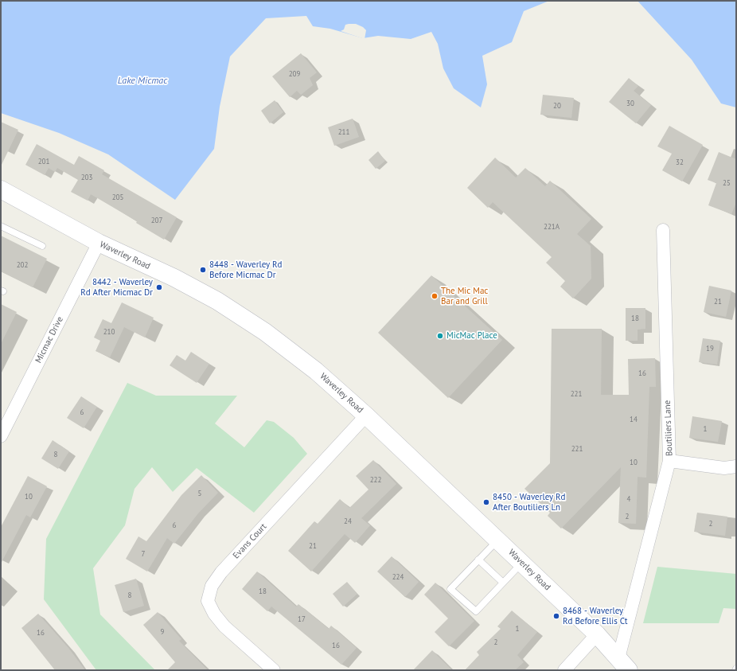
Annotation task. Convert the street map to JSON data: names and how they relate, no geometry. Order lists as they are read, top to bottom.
{
  "streets": {
    "main road": ["Waverley Road"],
    "street": ["Micmac Drive", "Boutiliers Lane", "Evans Court"]
  },
  "crossings": [
    ["Waverley Road", "Micmac Drive"],
    ["Waverley Road", "Boutiliers Lane"],
    ["Waverley Road", "Evans Court"]
  ],
  "water": ["Lake Micmac"],
  "places": [
    "8448 - Waverley Rd Before Micmac Dr",
    "8442 - Waverley Rd After Micmac Dr",
    "The Mic Mac Bar and Grill",
    "MicMac Place",
    "8450 - Waverley Rd After Boutiliers Ln",
    "8468 - Waverley Rd Before Ellis Ct"
  ],
  "house_numbers": [
    "209",
    "30",
    "20",
    "211",
    "201",
    "32",
    "203",
    "25",
    "205",
    "207",
    "221A",
    "202",
    "21",
    "18",
    "210",
    "19",
    "16",
    "221",
    "6",
    "14",
    "1",
    "221",
    "8",
    "10",
    "222",
    "5",
    "10",
    "4",
    "2",
    "24",
    "2",
    "6",
    "21",
    "7",
    "224",
    "18",
    "8",
    "17",
    "1",
    "9",
    "16",
    "2",
    "16"
  ]
}
